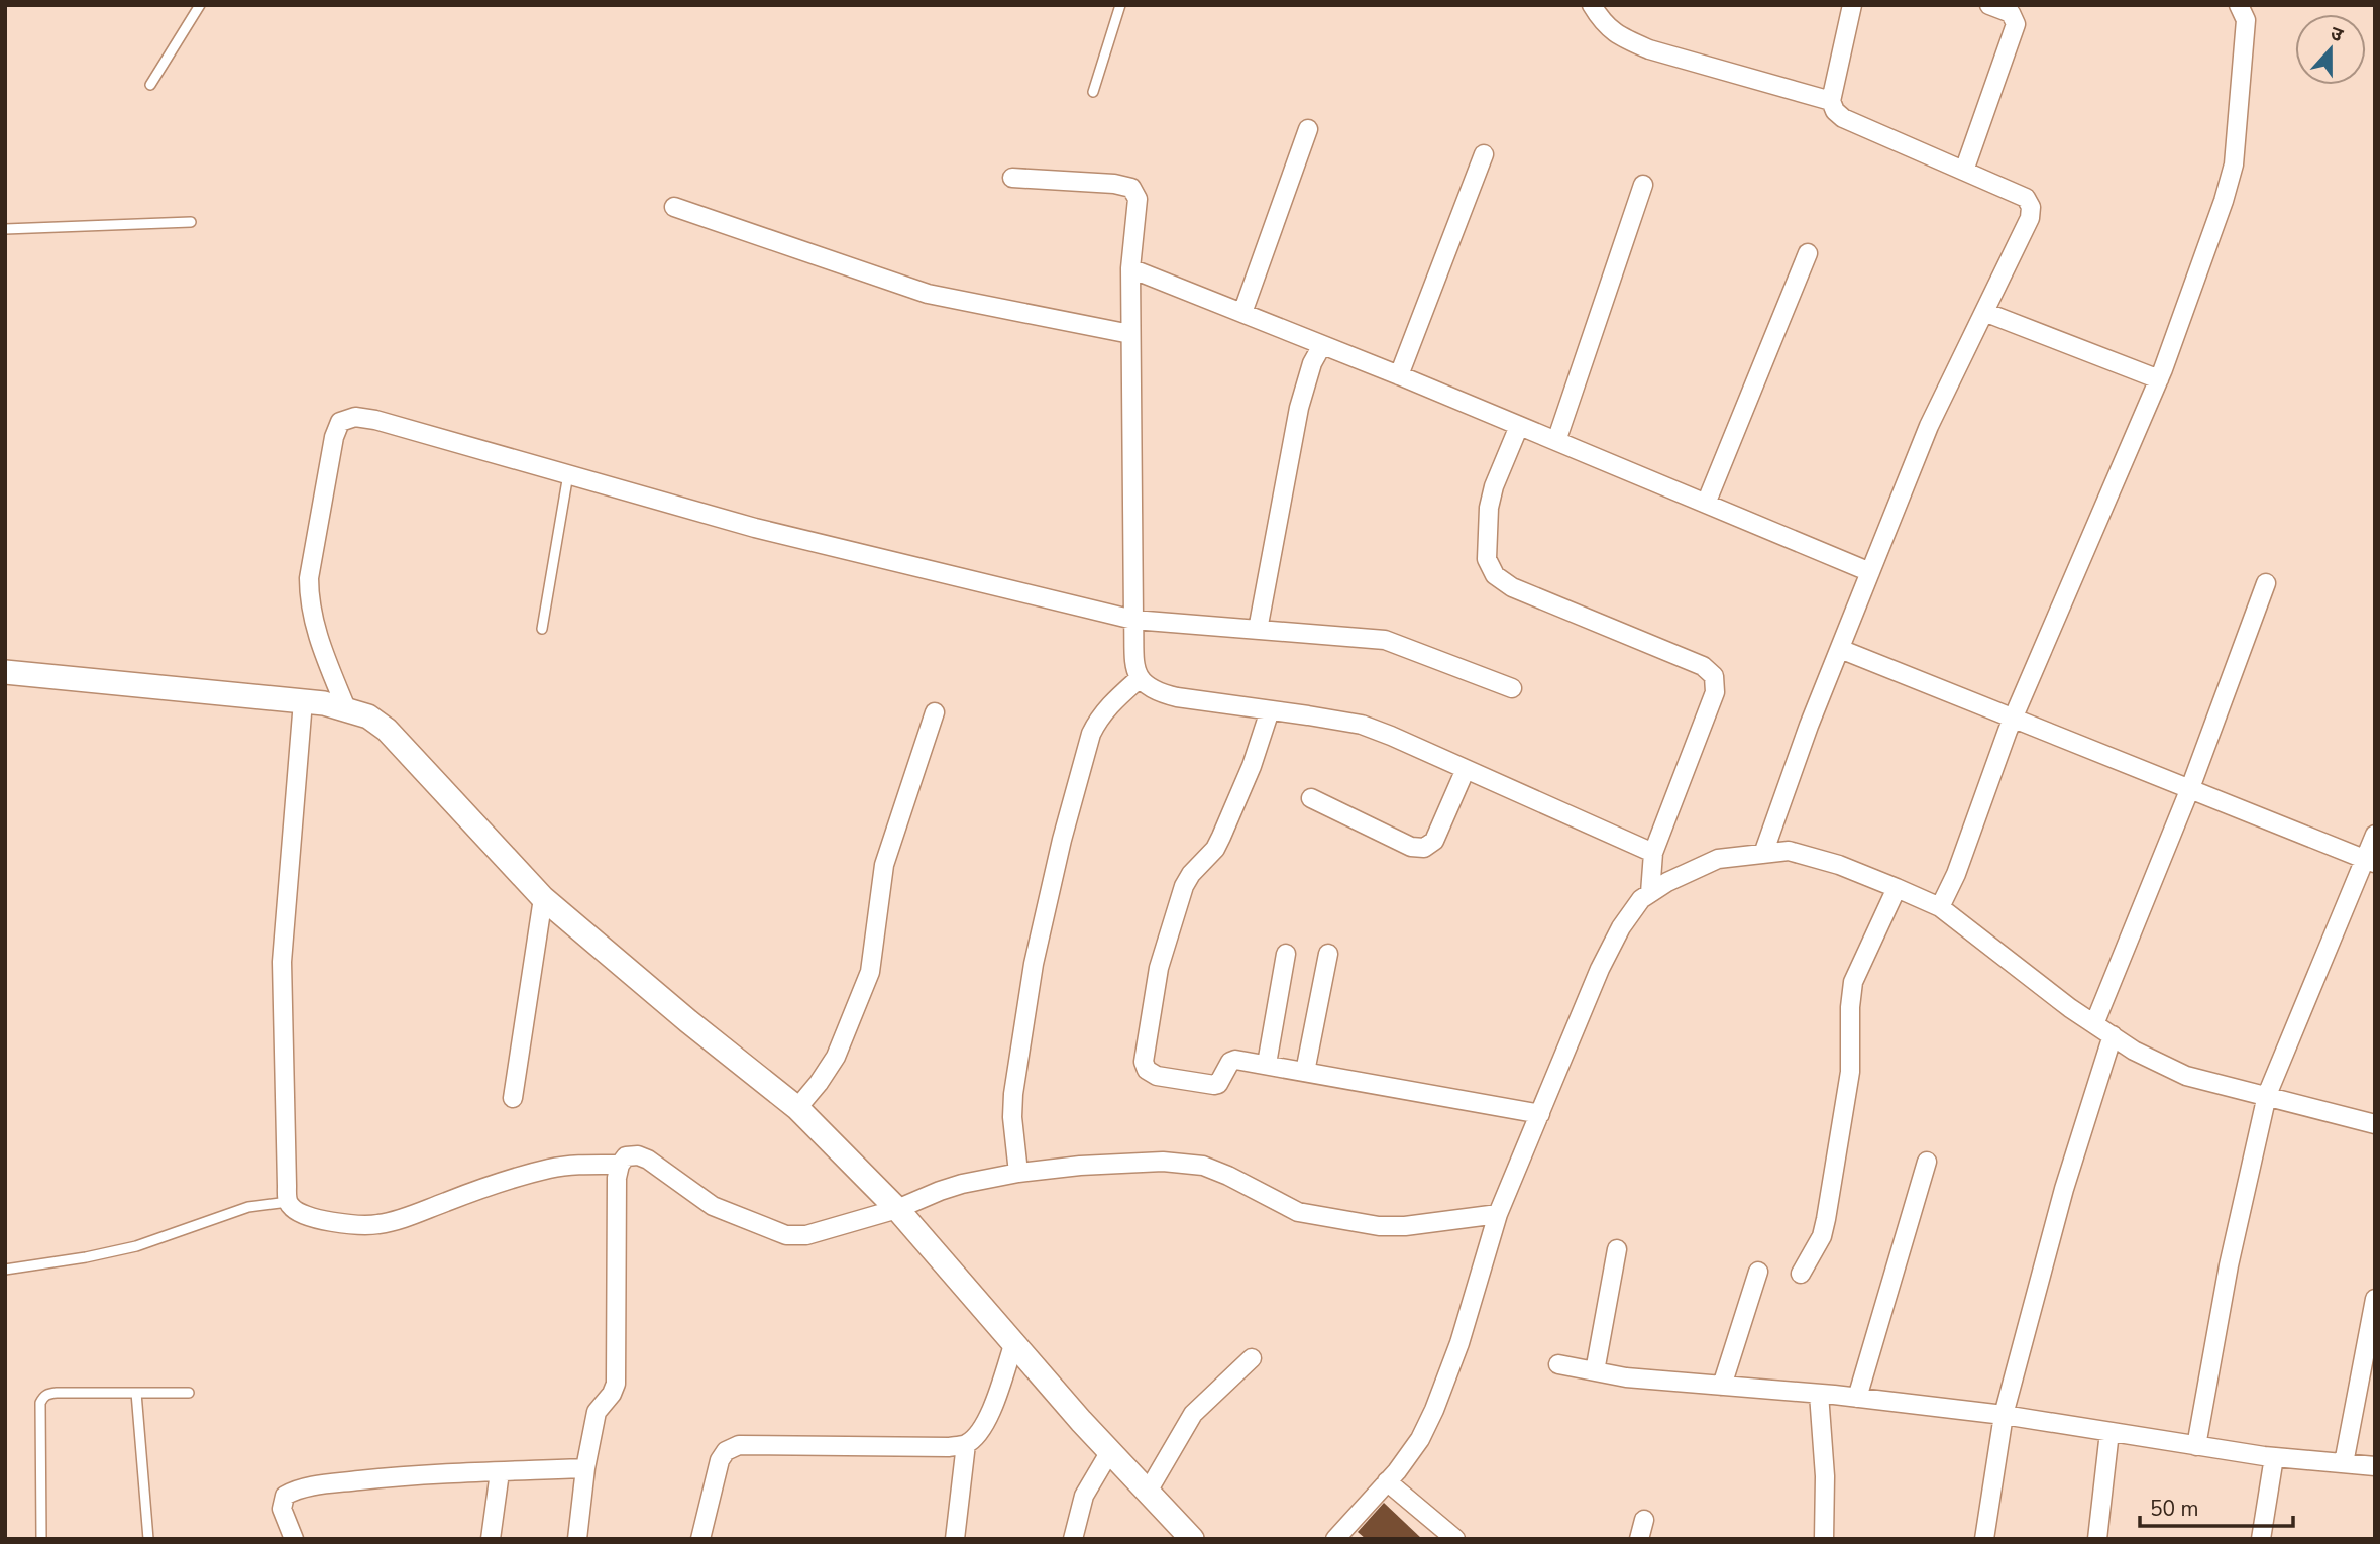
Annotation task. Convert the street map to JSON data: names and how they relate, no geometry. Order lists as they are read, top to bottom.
{
  "scale_bar": "50 m",
  "north": "top"
}
